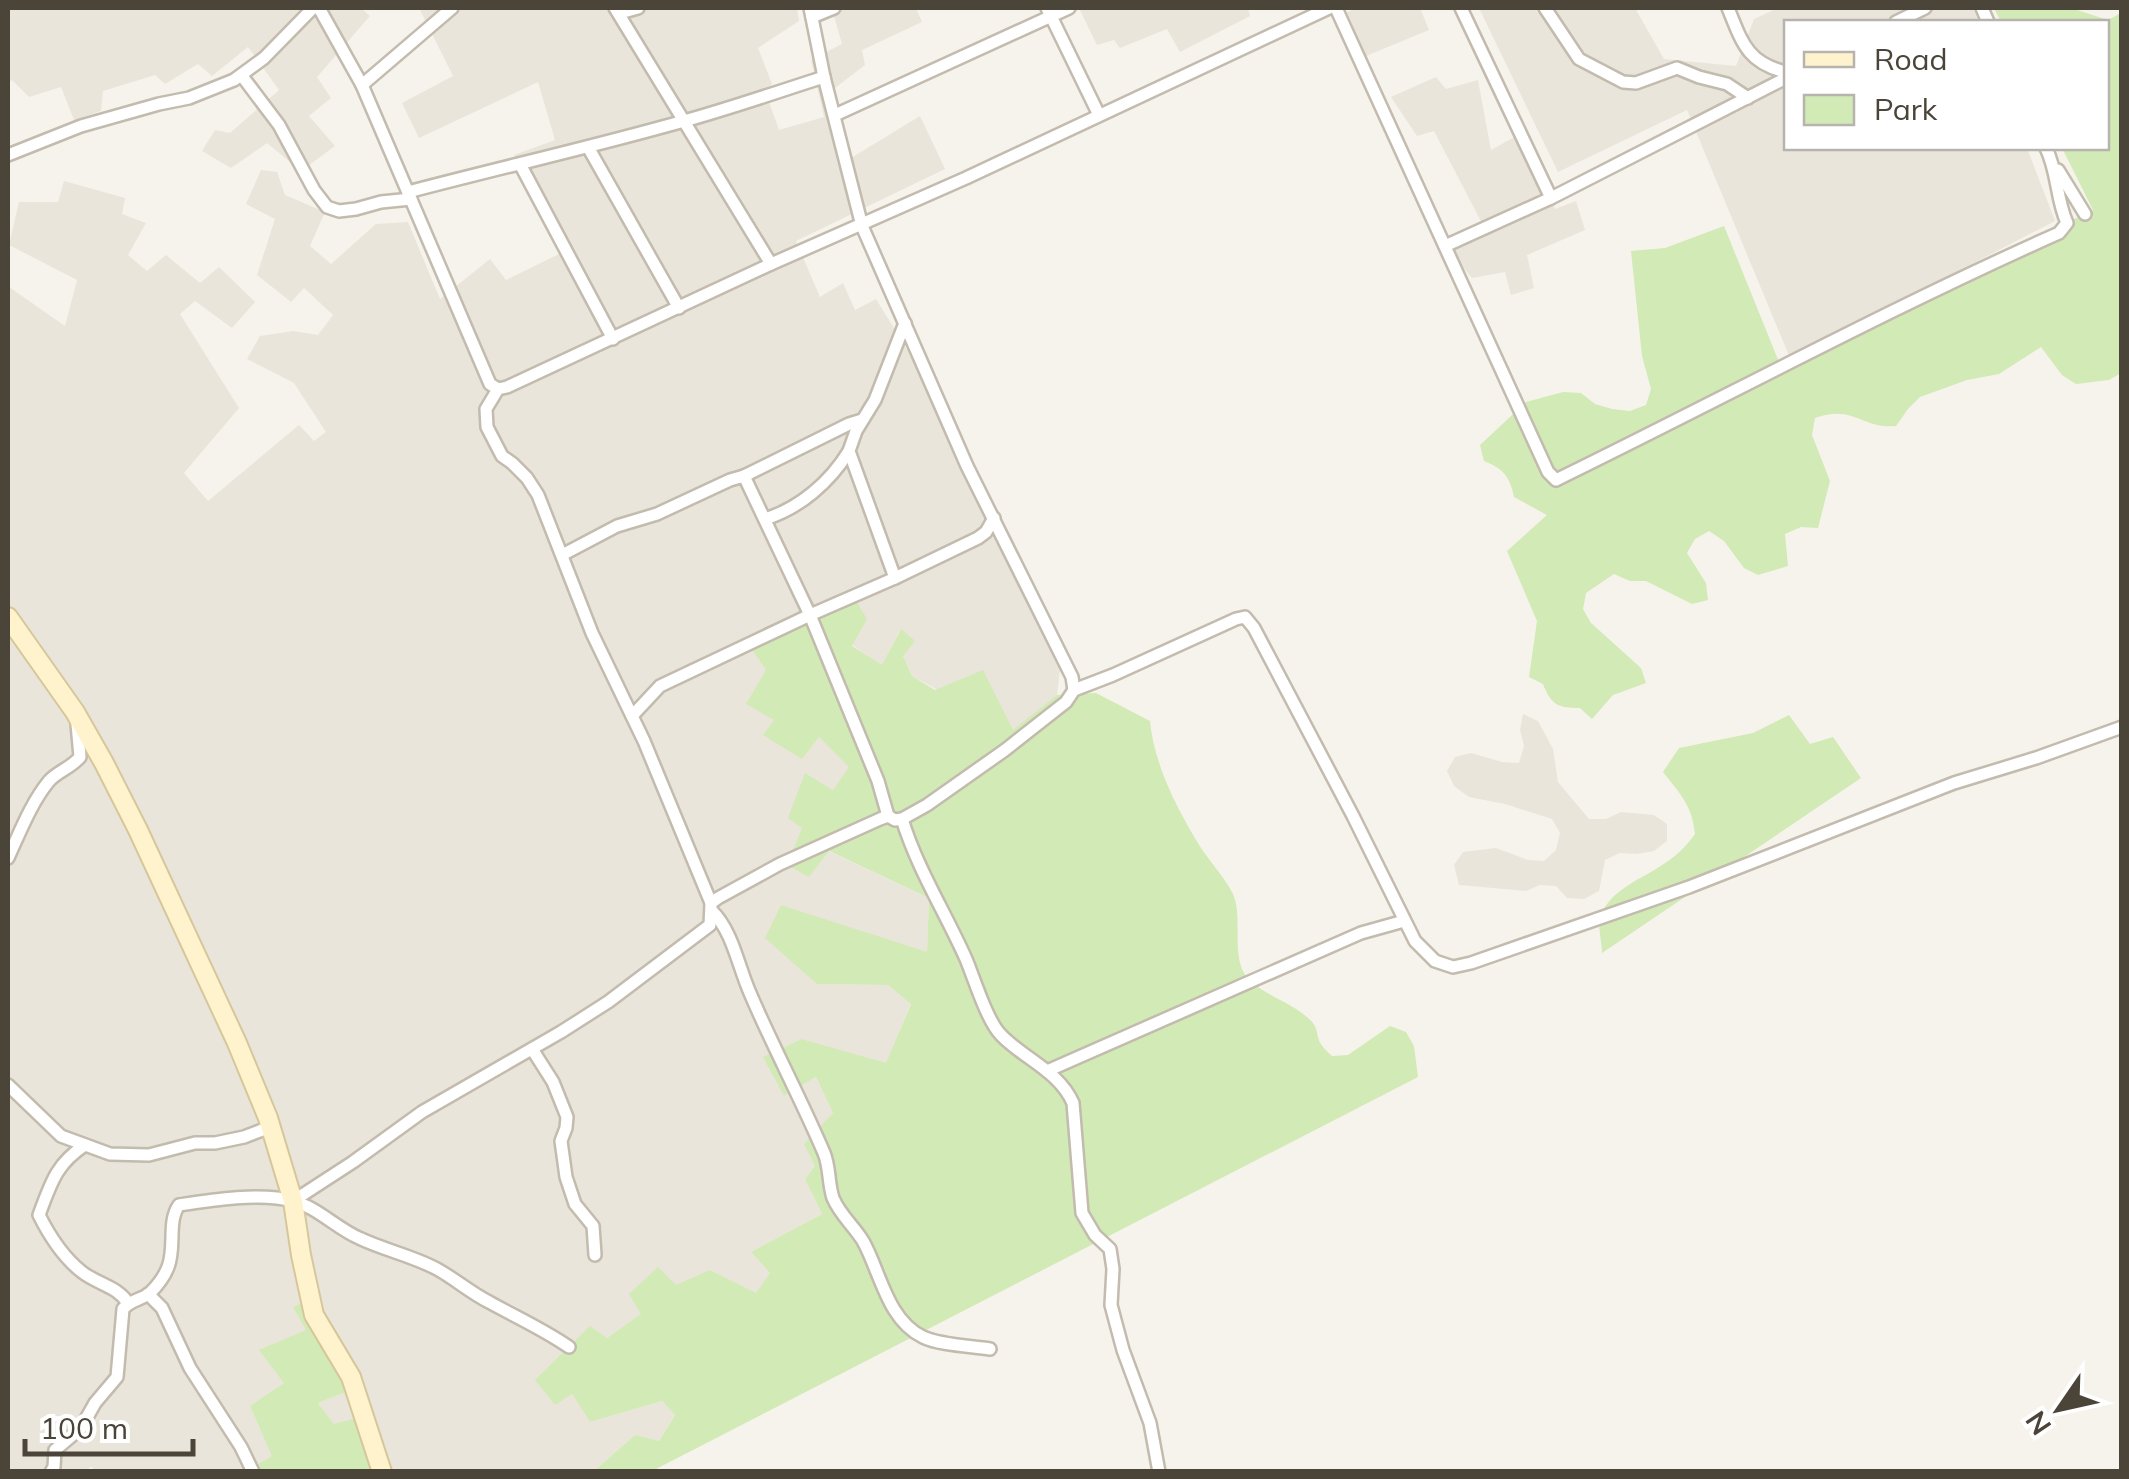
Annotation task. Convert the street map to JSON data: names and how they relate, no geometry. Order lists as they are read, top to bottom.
{
  "legend": ["Road", "Park"],
  "scale_bar": "100 m",
  "north": "bottom left"
}
